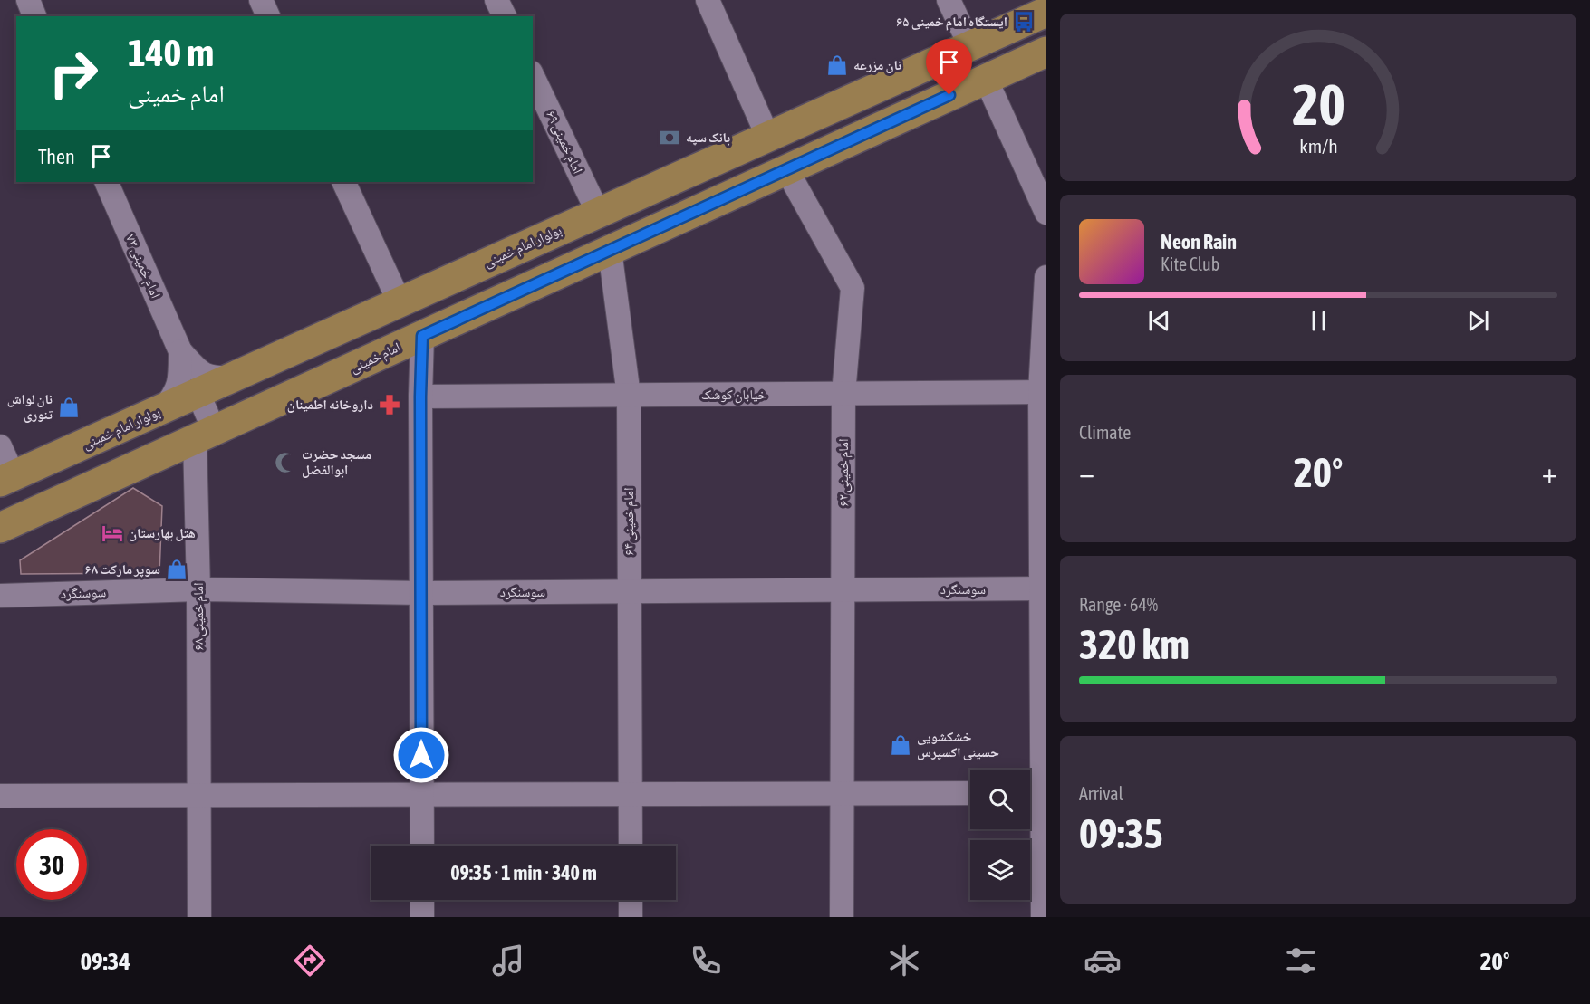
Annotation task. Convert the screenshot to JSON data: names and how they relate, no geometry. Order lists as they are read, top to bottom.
{
  "streets": {
    "main road": ["بولوار امام خمینی", "امام خمینی"],
    "street": [
      "امام خمینی ۶۹",
      "امام خمینی ۷۳",
      "خیابان کوشک",
      "امام خمینی ۶۲",
      "امام خمینی ۶۴",
      "سوسنگرد",
      "امام خمینی ۶۸"
    ]
  },
  "crossings": [
    ["امام خمینی ۶۹", "بولوار امام خمینی"],
    ["امام خمینی", "امام خمینی ۶۲"],
    ["امام خمینی", "امام خمینی ۶۴"],
    ["امام خمینی", "امام خمینی ۶۸"],
    ["خیابان کوشک", "امام خمینی ۶۲"],
    ["خیابان کوشک", "امام خمینی ۶۴"],
    ["امام خمینی ۶۲", "سوسنگرد"],
    ["امام خمینی ۶۴", "سوسنگرد"],
    ["سوسنگرد", "امام خمینی ۶۸"]
  ],
  "places": {
    "bus stop": ["ایستگاه امام خمینی ۶۵"],
    "shop": [
      "نان مزرعه",
      "نان لواش تنوری",
      "سوپر مارکت ۶۸",
      "خشکشویی حسینی اکسپرس"
    ],
    "bank": ["بانک سپه"],
    "pharmacy": ["داروخانه اطمینان"],
    "mosque": ["مسجد حضرت ابوالفضل"],
    "hotel": ["هتل بهارستان"]
  },
  "page": {
    "turn": ["140 m", "امام خمینی"],
    "then": "Then",
    "song": ["Neon Rain", "Kite Club"],
    "tile": [
      "Climate",
      ["Range · 64%", "320 km"],
      ["Arrival", "09:35"]
    ],
    "heat": ["−", "20°", "+"],
    "limit": "30",
    "trip": "09:35 · 1 min · 340 m",
    "tabs": ["09:34", "20°"],
    "gauge": ["20", "km/h"]
  }
}
